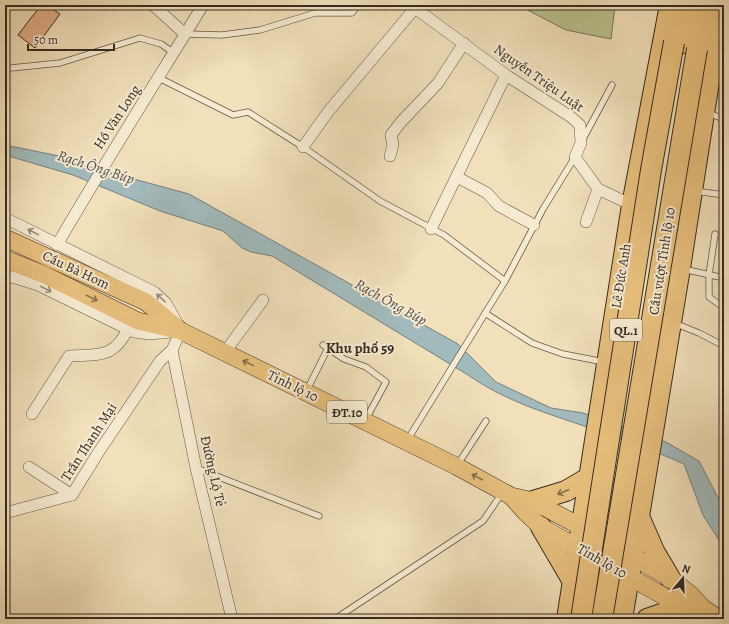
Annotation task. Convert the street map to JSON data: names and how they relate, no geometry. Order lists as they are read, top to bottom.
{
  "streets": {
    "highway": ["Cầu vượt Tỉnh lộ 10", "Lê Đức Anh", "QL.1"],
    "main road": ["Cầu Bà Hom", "Tỉnh lộ 10", "ĐT.10"],
    "street": [
      "Nguyễn Triệu Luật",
      "Hồ Văn Long",
      "Trần Thanh Mại",
      "Đường Lộ Tẻ"
    ]
  },
  "crossings": [
    ["Cầu vượt Tỉnh lộ 10", "Lê Đức Anh"],
    ["Cầu Bà Hom", "Tỉnh lộ 10"],
    ["Lê Đức Anh", "Tỉnh lộ 10"],
    ["Trần Thanh Mại", "Đường Lộ Tẻ"]
  ],
  "districts": ["Khu phố 59"],
  "water": ["Rạch Ông Búp"],
  "scale_bar": "50 m",
  "north": "top"
}
